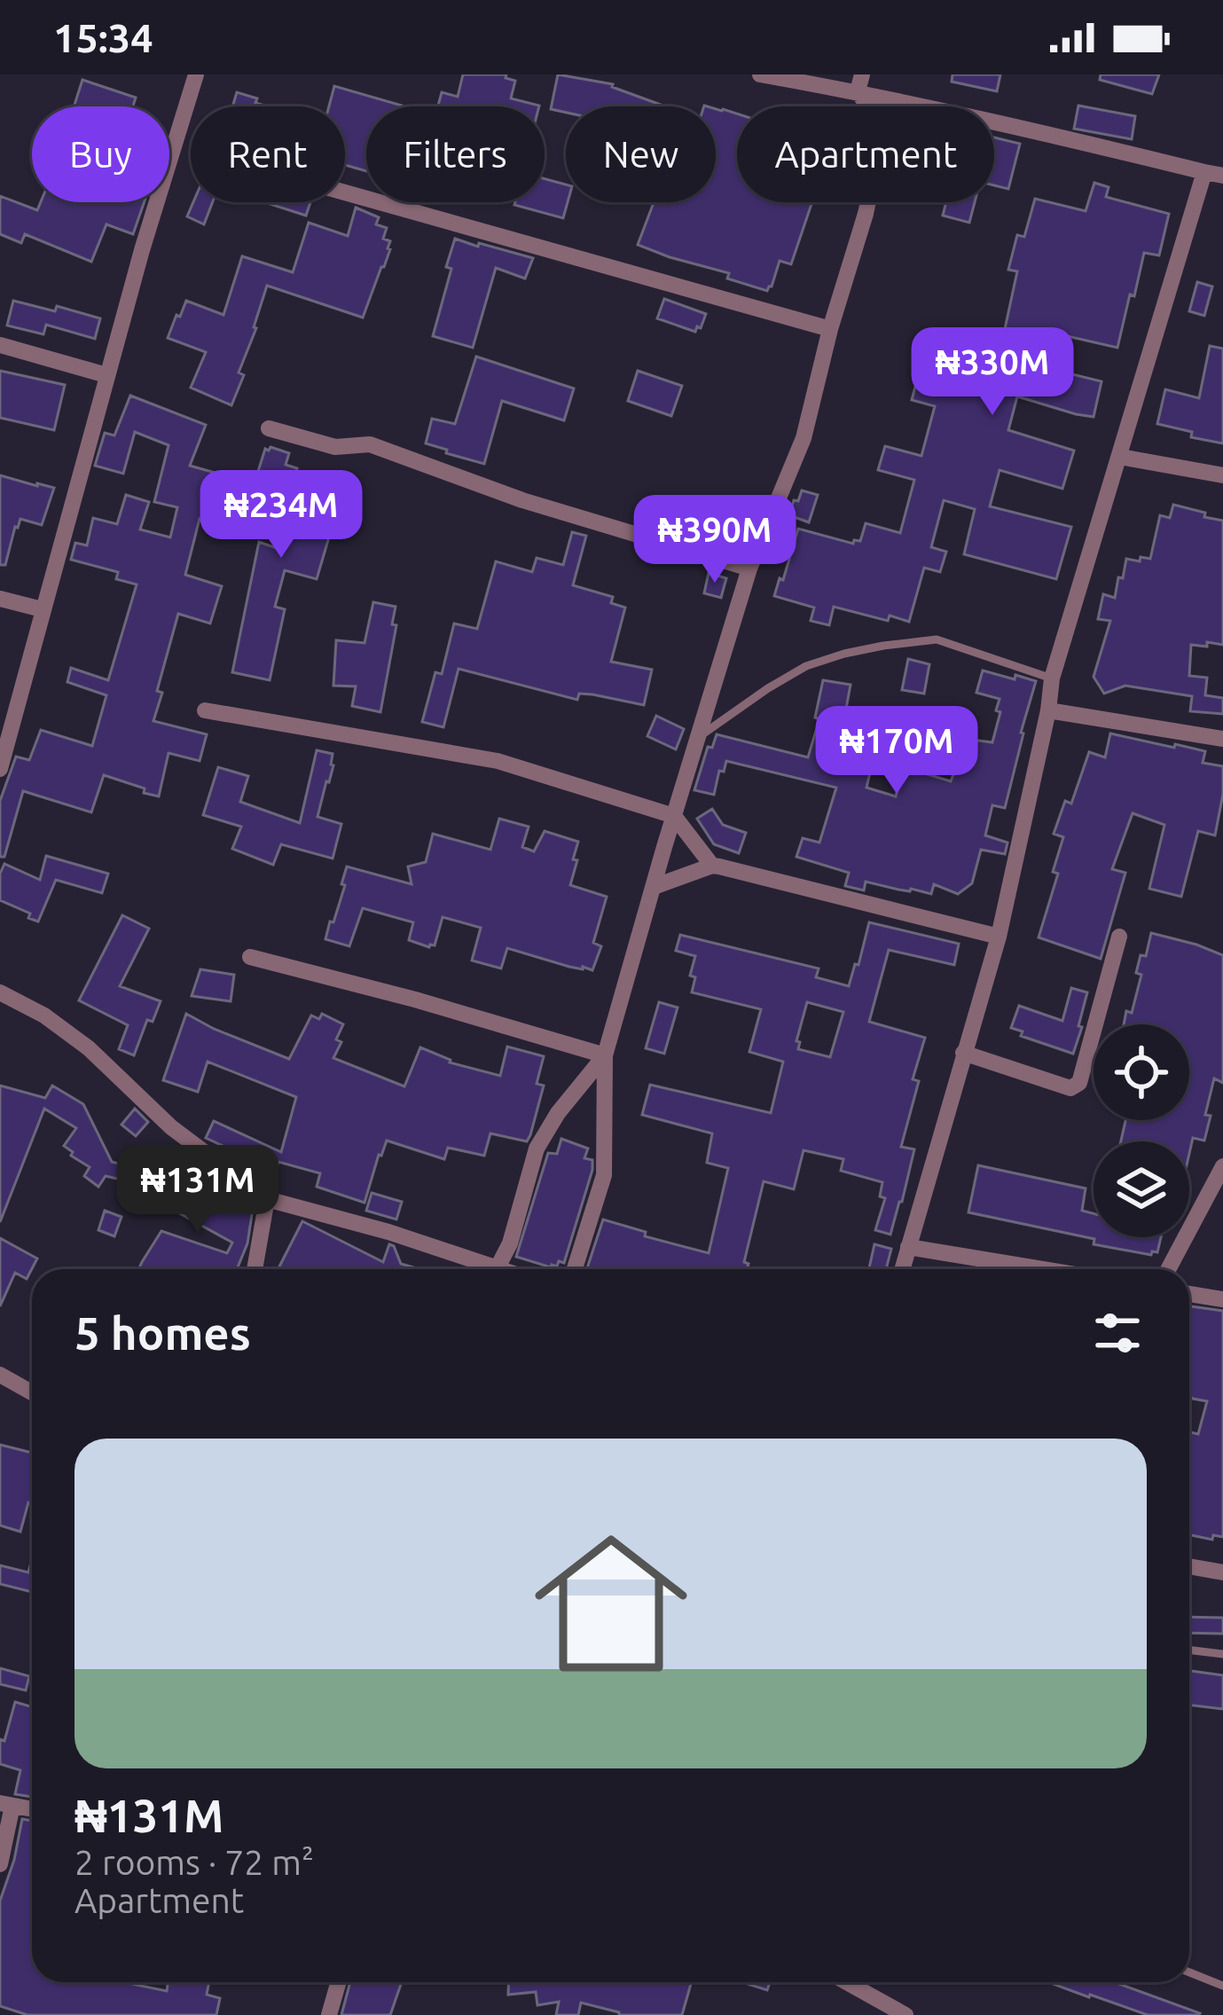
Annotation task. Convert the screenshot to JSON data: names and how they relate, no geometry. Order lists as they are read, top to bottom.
{
  "page": {
    "status": "15:34",
    "chip": [
      "Buy",
      "Rent",
      "Filters",
      "New",
      "Apartment"
    ],
    "price": [
      "₦330M",
      "₦234M",
      "₦390M",
      "₦170M",
      "₦131M"
    ],
    "heading": "5 homes",
    "list": [
      {
        "name": "₦131M",
        "note": "2 rooms · 72 m² · Apartment"
      }
    ]
  }
}
